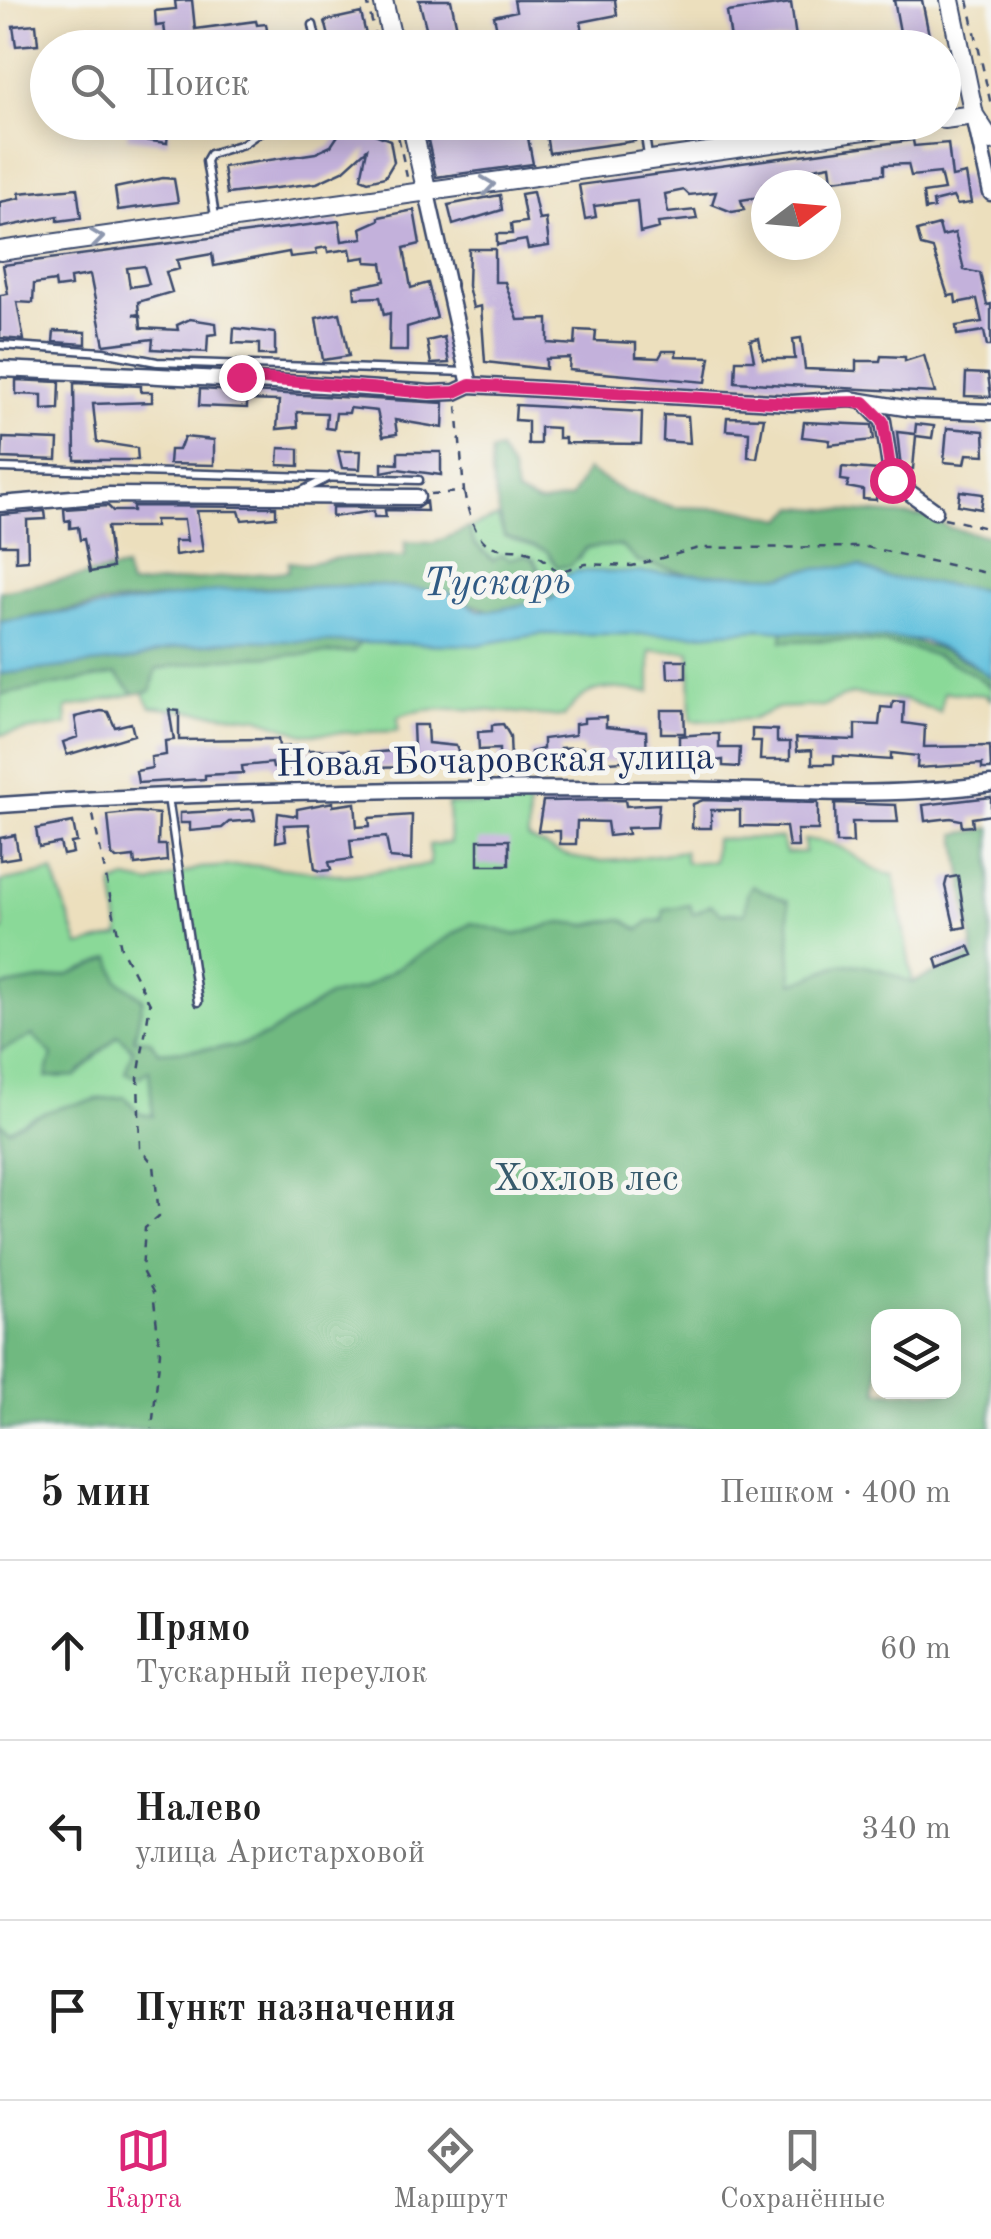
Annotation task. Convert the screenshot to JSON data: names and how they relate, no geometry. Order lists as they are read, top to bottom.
{
  "streets": {
    "street": ["Новая Бочаровская улица"]
  },
  "water": ["Тускарь"],
  "parks": ["Хохлов лес"],
  "north": "right",
  "page": {
    "search": "Поиск",
    "heading": ["5 мин", "Пешком · 400 m"],
    "list": [
      ["Прямо", "Тускарный переулок", "60 m"],
      ["Налево", "улица Аристарховой", "340 m"],
      "Пункт назначения"
    ],
    "nav": ["Карта", "Маршрут", "Сохранённые"]
  }
}
